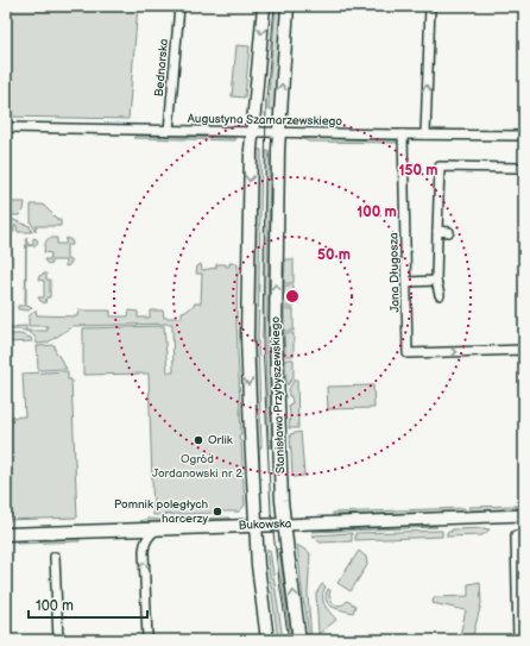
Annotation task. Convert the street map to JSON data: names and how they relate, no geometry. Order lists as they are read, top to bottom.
{
  "streets": {
    "main road": ["Stanisława Przybyszewskiego", "Bukowska"],
    "street": ["Bednarska", "Augustyna Szamarzewskiego", "Jana Długosza"]
  },
  "crossings": [
    ["Bednarska", "Augustyna Szamarzewskiego"],
    ["Augustyna Szamarzewskiego", "Jana Długosza"],
    ["Augustyna Szamarzewskiego", "Stanisława Przybyszewskiego"],
    ["Stanisława Przybyszewskiego", "Bukowska"]
  ],
  "parks": ["Ogród Jordanowski nr 2"],
  "places": ["Orlik", "Pomnik poległych harcerzy"],
  "scale_bar": "100 m",
  "rings": ["150 m", "100 m", "50 m"]
}
